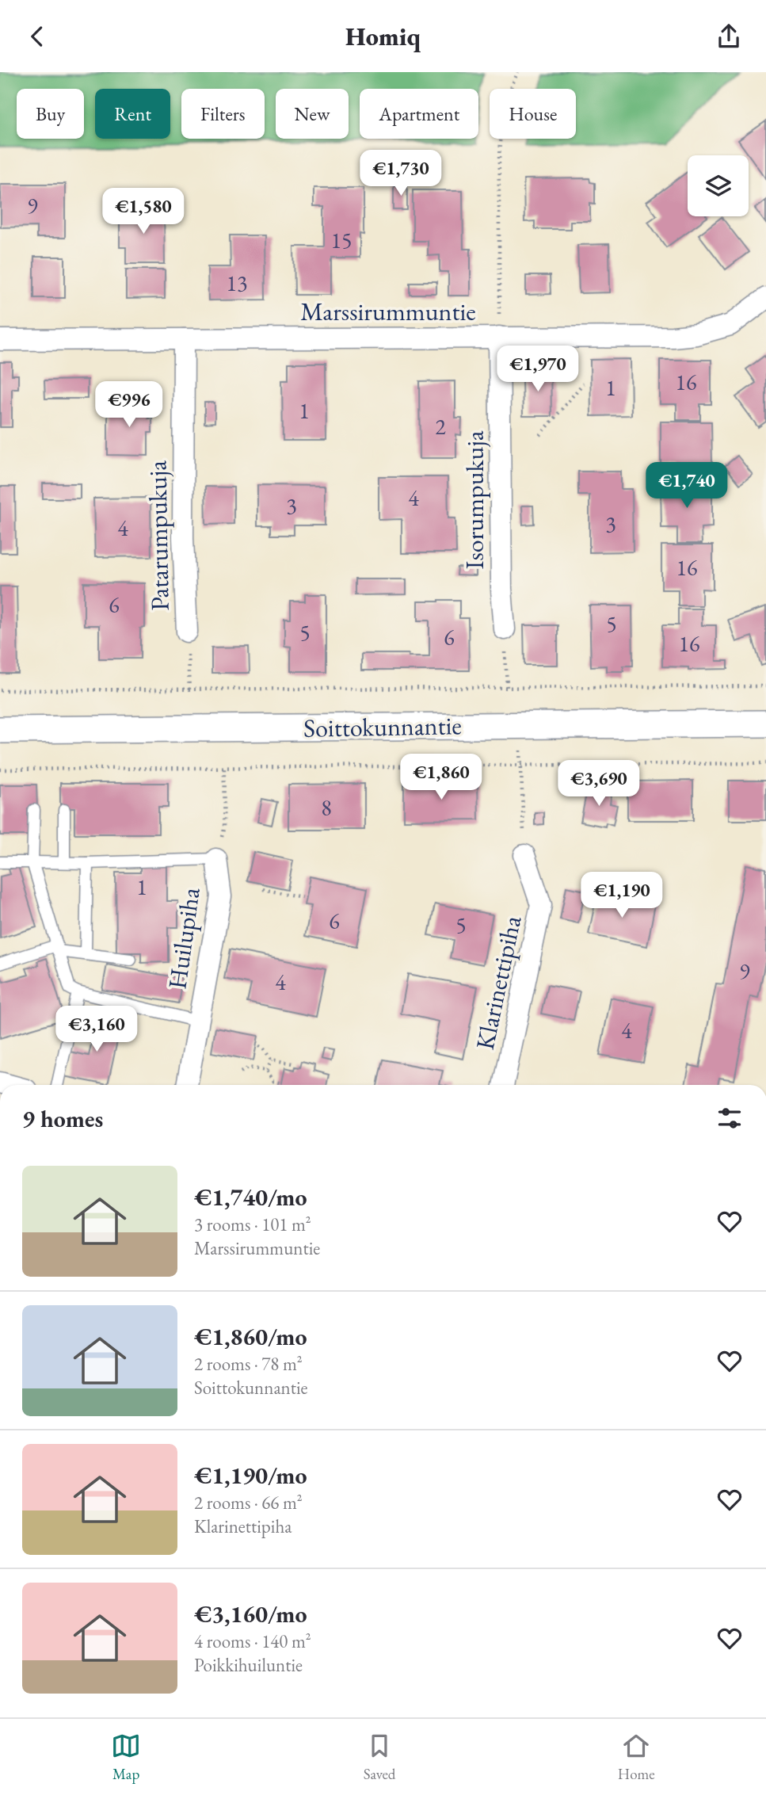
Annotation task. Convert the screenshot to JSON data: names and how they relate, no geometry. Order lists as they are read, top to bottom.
{
  "streets": {
    "street": [
      "Marssirummuntie",
      "Isorumpukuja",
      "Patarumpukuja",
      "Soittokunnantie",
      "Huilupiha",
      "Klarinettipiha"
    ]
  },
  "crossings": [
    ["Marssirummuntie", "Isorumpukuja"],
    ["Marssirummuntie", "Patarumpukuja"]
  ],
  "house_numbers": [
    "9",
    "15",
    "13",
    "16",
    "1",
    "1",
    "2",
    "4",
    "3",
    "3",
    "4",
    "16",
    "6",
    "5",
    "5",
    "6",
    "16",
    "8",
    "1",
    "6",
    "5",
    "9",
    "4",
    "4"
  ],
  "page": {
    "header": "Homiq",
    "chip": [
      "Buy",
      "Rent",
      "Filters",
      "New",
      "Apartment",
      "House"
    ],
    "price": [
      "€1,730",
      "€1,580",
      "€1,970",
      "€996",
      "€1,740",
      "€1,860",
      "€3,690",
      "€1,190",
      "€3,160"
    ],
    "heading": "9 homes",
    "list": [
      {
        "name": "€1,740/mo",
        "note": "3 rooms · 101 m² · Marssirummuntie"
      },
      {
        "name": "€1,860/mo",
        "note": "2 rooms · 78 m² · Soittokunnantie"
      },
      {
        "name": "€1,190/mo",
        "note": "2 rooms · 66 m² · Klarinettipiha"
      },
      {
        "name": "€3,160/mo",
        "note": "4 rooms · 140 m² · Poikkihuiluntie"
      }
    ],
    "tabs": ["Map", "Saved", "Home"]
  }
}
